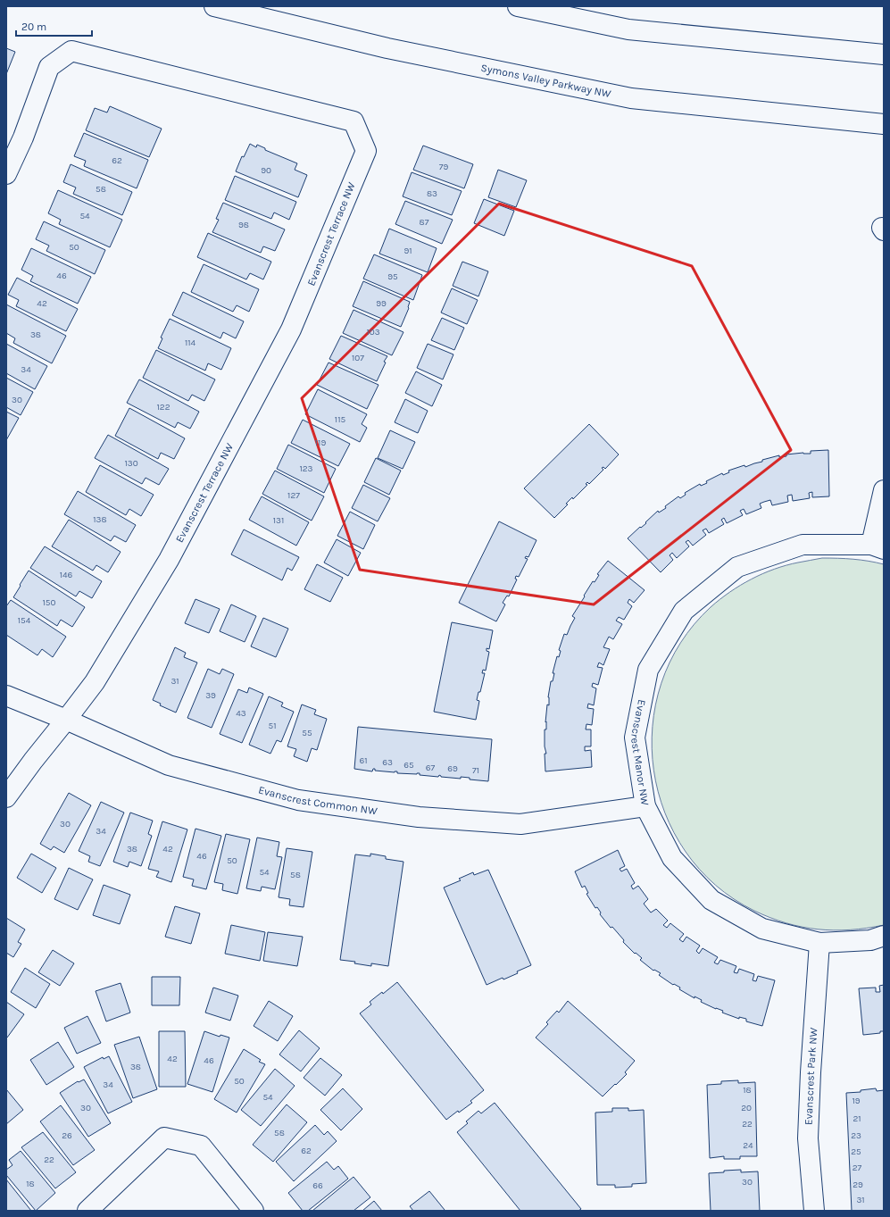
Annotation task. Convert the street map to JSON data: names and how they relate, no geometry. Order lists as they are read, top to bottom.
{
  "streets": {
    "street": [
      "Symons Valley Parkway NW",
      "Evanscrest Terrace NW",
      "Evanscrest Manor NW",
      "Evanscrest Common NW",
      "Evanscrest Park NW"
    ]
  },
  "crossings": [
    ["Evanscrest Terrace NW", "Evanscrest Common NW"],
    ["Evanscrest Manor NW", "Evanscrest Common NW"],
    ["Evanscrest Manor NW", "Evanscrest Park NW"]
  ],
  "house_numbers": [
    "62",
    "79",
    "90",
    "58",
    "83",
    "54",
    "87",
    "98",
    "50",
    "91",
    "46",
    "95",
    "42",
    "99",
    "103",
    "38",
    "114",
    "107",
    "34",
    "30",
    "122",
    "115",
    "119",
    "130",
    "123",
    "127",
    "138",
    "131",
    "146",
    "150",
    "154",
    "31",
    "39",
    "43",
    "51",
    "55",
    "61",
    "63",
    "65",
    "67",
    "69",
    "71",
    "30",
    "34",
    "38",
    "42",
    "46",
    "50",
    "54",
    "58",
    "42",
    "46",
    "38",
    "50",
    "34",
    "18",
    "54",
    "19",
    "30",
    "20",
    "21",
    "22",
    "58",
    "26",
    "23",
    "24",
    "62",
    "25",
    "22",
    "27",
    "30",
    "18",
    "29",
    "66",
    "31"
  ],
  "scale_bar": "20 m"
}
